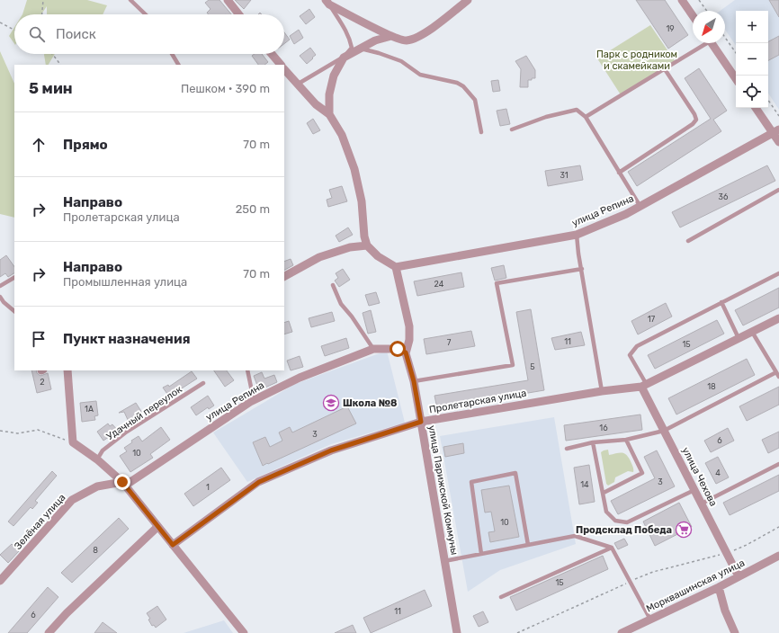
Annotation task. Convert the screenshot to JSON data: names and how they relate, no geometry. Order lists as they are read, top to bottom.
{
  "streets": {
    "street": [
      "улица Репина",
      "Пролетарская улица",
      "улица Чехова",
      "улица Парижской Коммуны",
      "Зелёная улица",
      "Морквашинская улица"
    ],
    "lane": ["Удачный переулок"]
  },
  "crossings": [
    ["улица Репина", "улица Парижской Коммуны"],
    ["улица Репина", "Зелёная улица"],
    ["Пролетарская улица", "улица Чехова"],
    ["Пролетарская улица", "улица Парижской Коммуны"],
    ["улица Чехова", "Морквашинская улица"]
  ],
  "parks": ["Парк с родником и скамейками"],
  "places": {
    "school or university": ["Школа №8"],
    "supermarket": ["Продсклад Победа"]
  },
  "house_numbers": [
    "19",
    "31",
    "36",
    "24",
    "17",
    "11",
    "7",
    "15",
    "5",
    "2",
    "18",
    "1А",
    "16",
    "3",
    "6",
    "10",
    "4",
    "3",
    "14",
    "1",
    "10",
    "8",
    "15",
    "11",
    "6"
  ],
  "north": "bottom left",
  "page": {
    "map_buttons": ["+", "−"],
    "search": "Поиск",
    "heading": ["5 мин", "Пешком · 390 m"],
    "list": [
      ["Прямо", "70 m"],
      ["Направо", "Пролетарская улица", "250 m"],
      ["Направо", "Промышленная улица", "70 m"],
      "Пункт назначения"
    ]
  }
}
